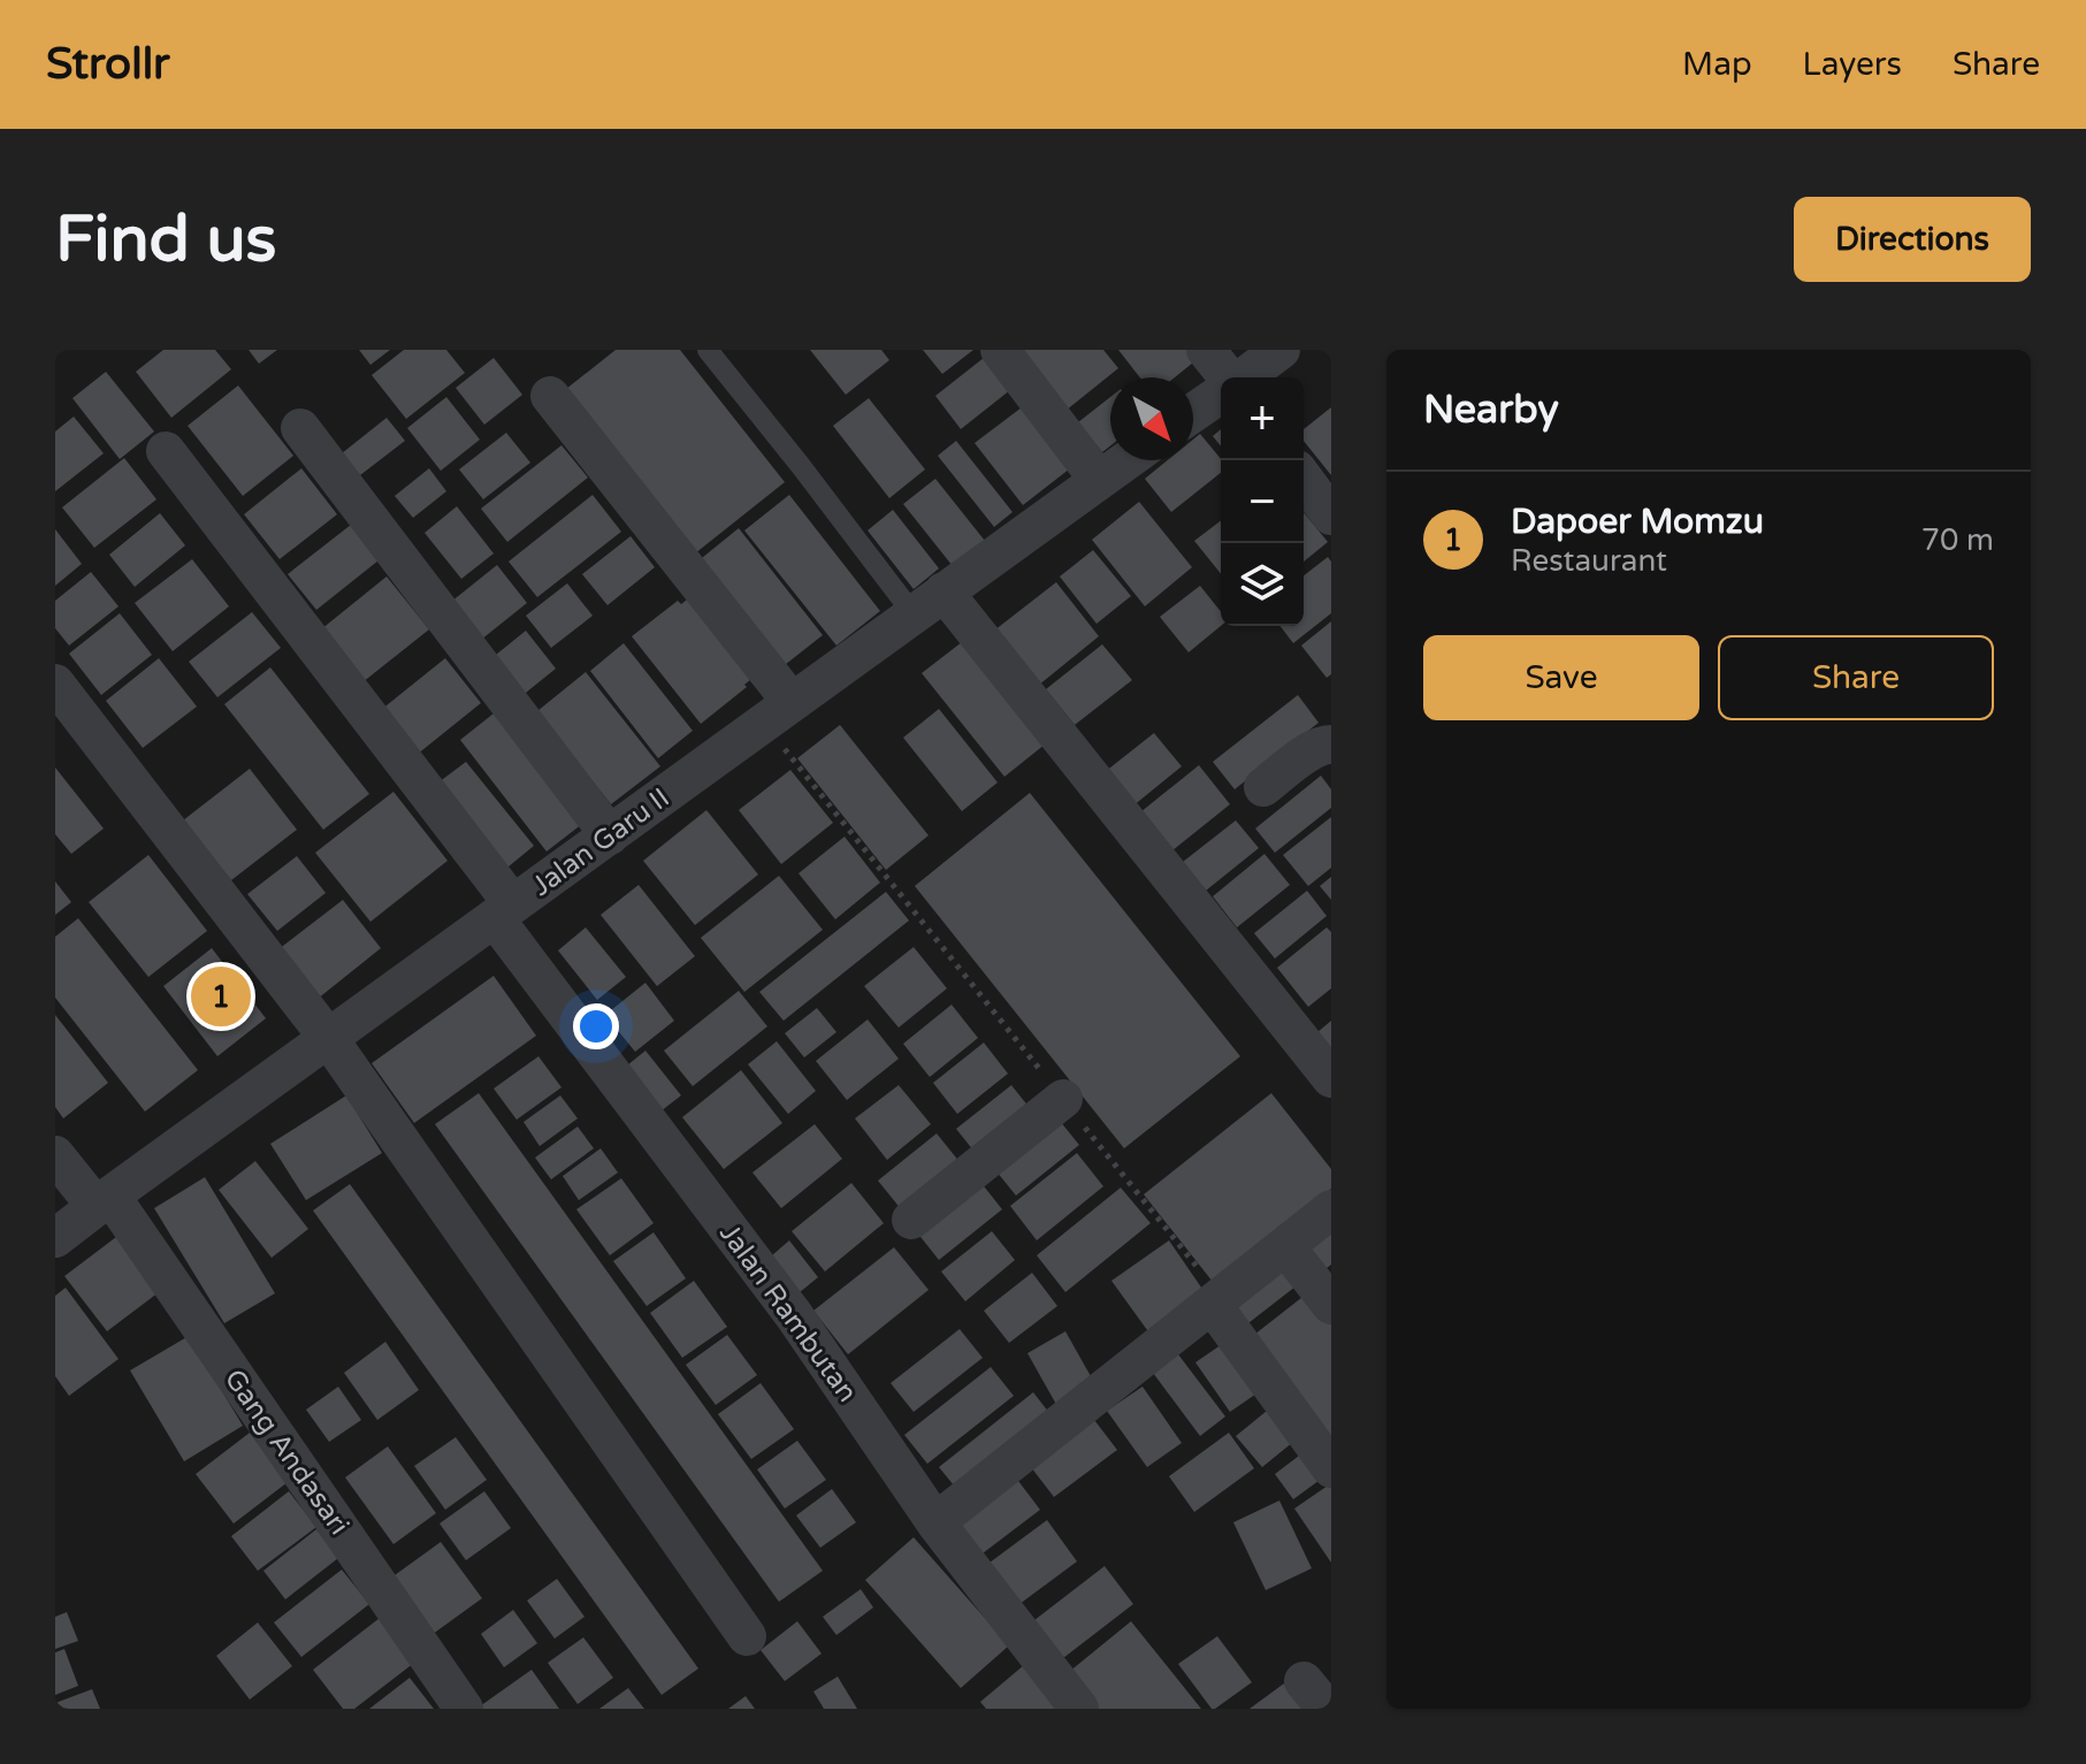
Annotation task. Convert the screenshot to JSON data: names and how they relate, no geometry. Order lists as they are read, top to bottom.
{
  "streets": {
    "street": ["Jalan Garu II", "Jalan Rambutan", "Gang Andasari"]
  },
  "crossings": [
    ["Jalan Garu II", "Jalan Rambutan"],
    ["Jalan Garu II", "Gang Andasari"]
  ],
  "north": "bottom right",
  "page": {
    "header": "Strollr",
    "nav": ["Map", "Layers", "Share"],
    "buttons": [
      "Directions",
      ["Save", "Share"]
    ],
    "title": "Find us",
    "heading": "Nearby",
    "map_buttons": ["+", "−"],
    "list": [
      {
        "mark": "1",
        "name": "Dapoer Momzu",
        "note": "Restaurant",
        "value": "70 m"
      }
    ],
    "pins": "1"
  }
}
